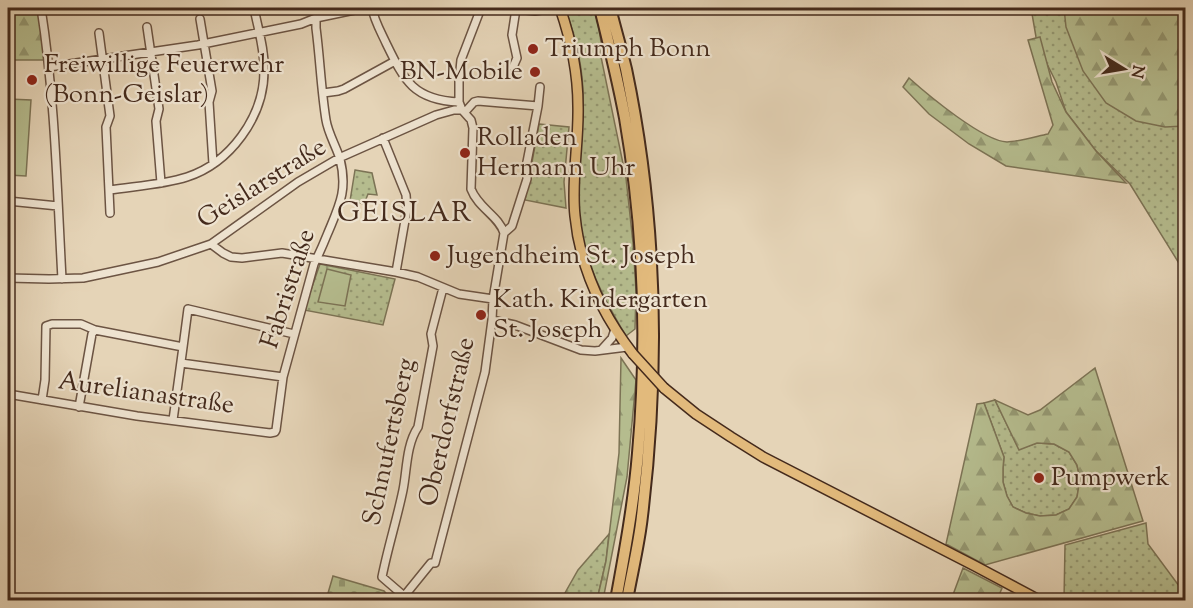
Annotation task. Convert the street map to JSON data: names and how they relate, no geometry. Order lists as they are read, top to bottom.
{
  "streets": {
    "street": [
      "Geislarstraße",
      "Fabristraße",
      "Aurelianastraße",
      "Oberdorfstraße",
      "Schnufertsberg"
    ]
  },
  "crossings": [
    ["Geislarstraße", "Fabristraße"],
    ["Geislarstraße", "Oberdorfstraße"],
    ["Fabristraße", "Aurelianastraße"],
    ["Oberdorfstraße", "Schnufertsberg"]
  ],
  "districts": ["GEISLAR"],
  "places": [
    "Triumph Bonn",
    "BN-Mobile",
    "Freiwillige Feuerwehr (Bonn-Geislar)",
    "Rolladen Hermann Uhr",
    "Jugendheim St. Joseph",
    "Kath. Kindergarten St. Joseph",
    "Pumpwerk"
  ],
  "north": "right"
}
